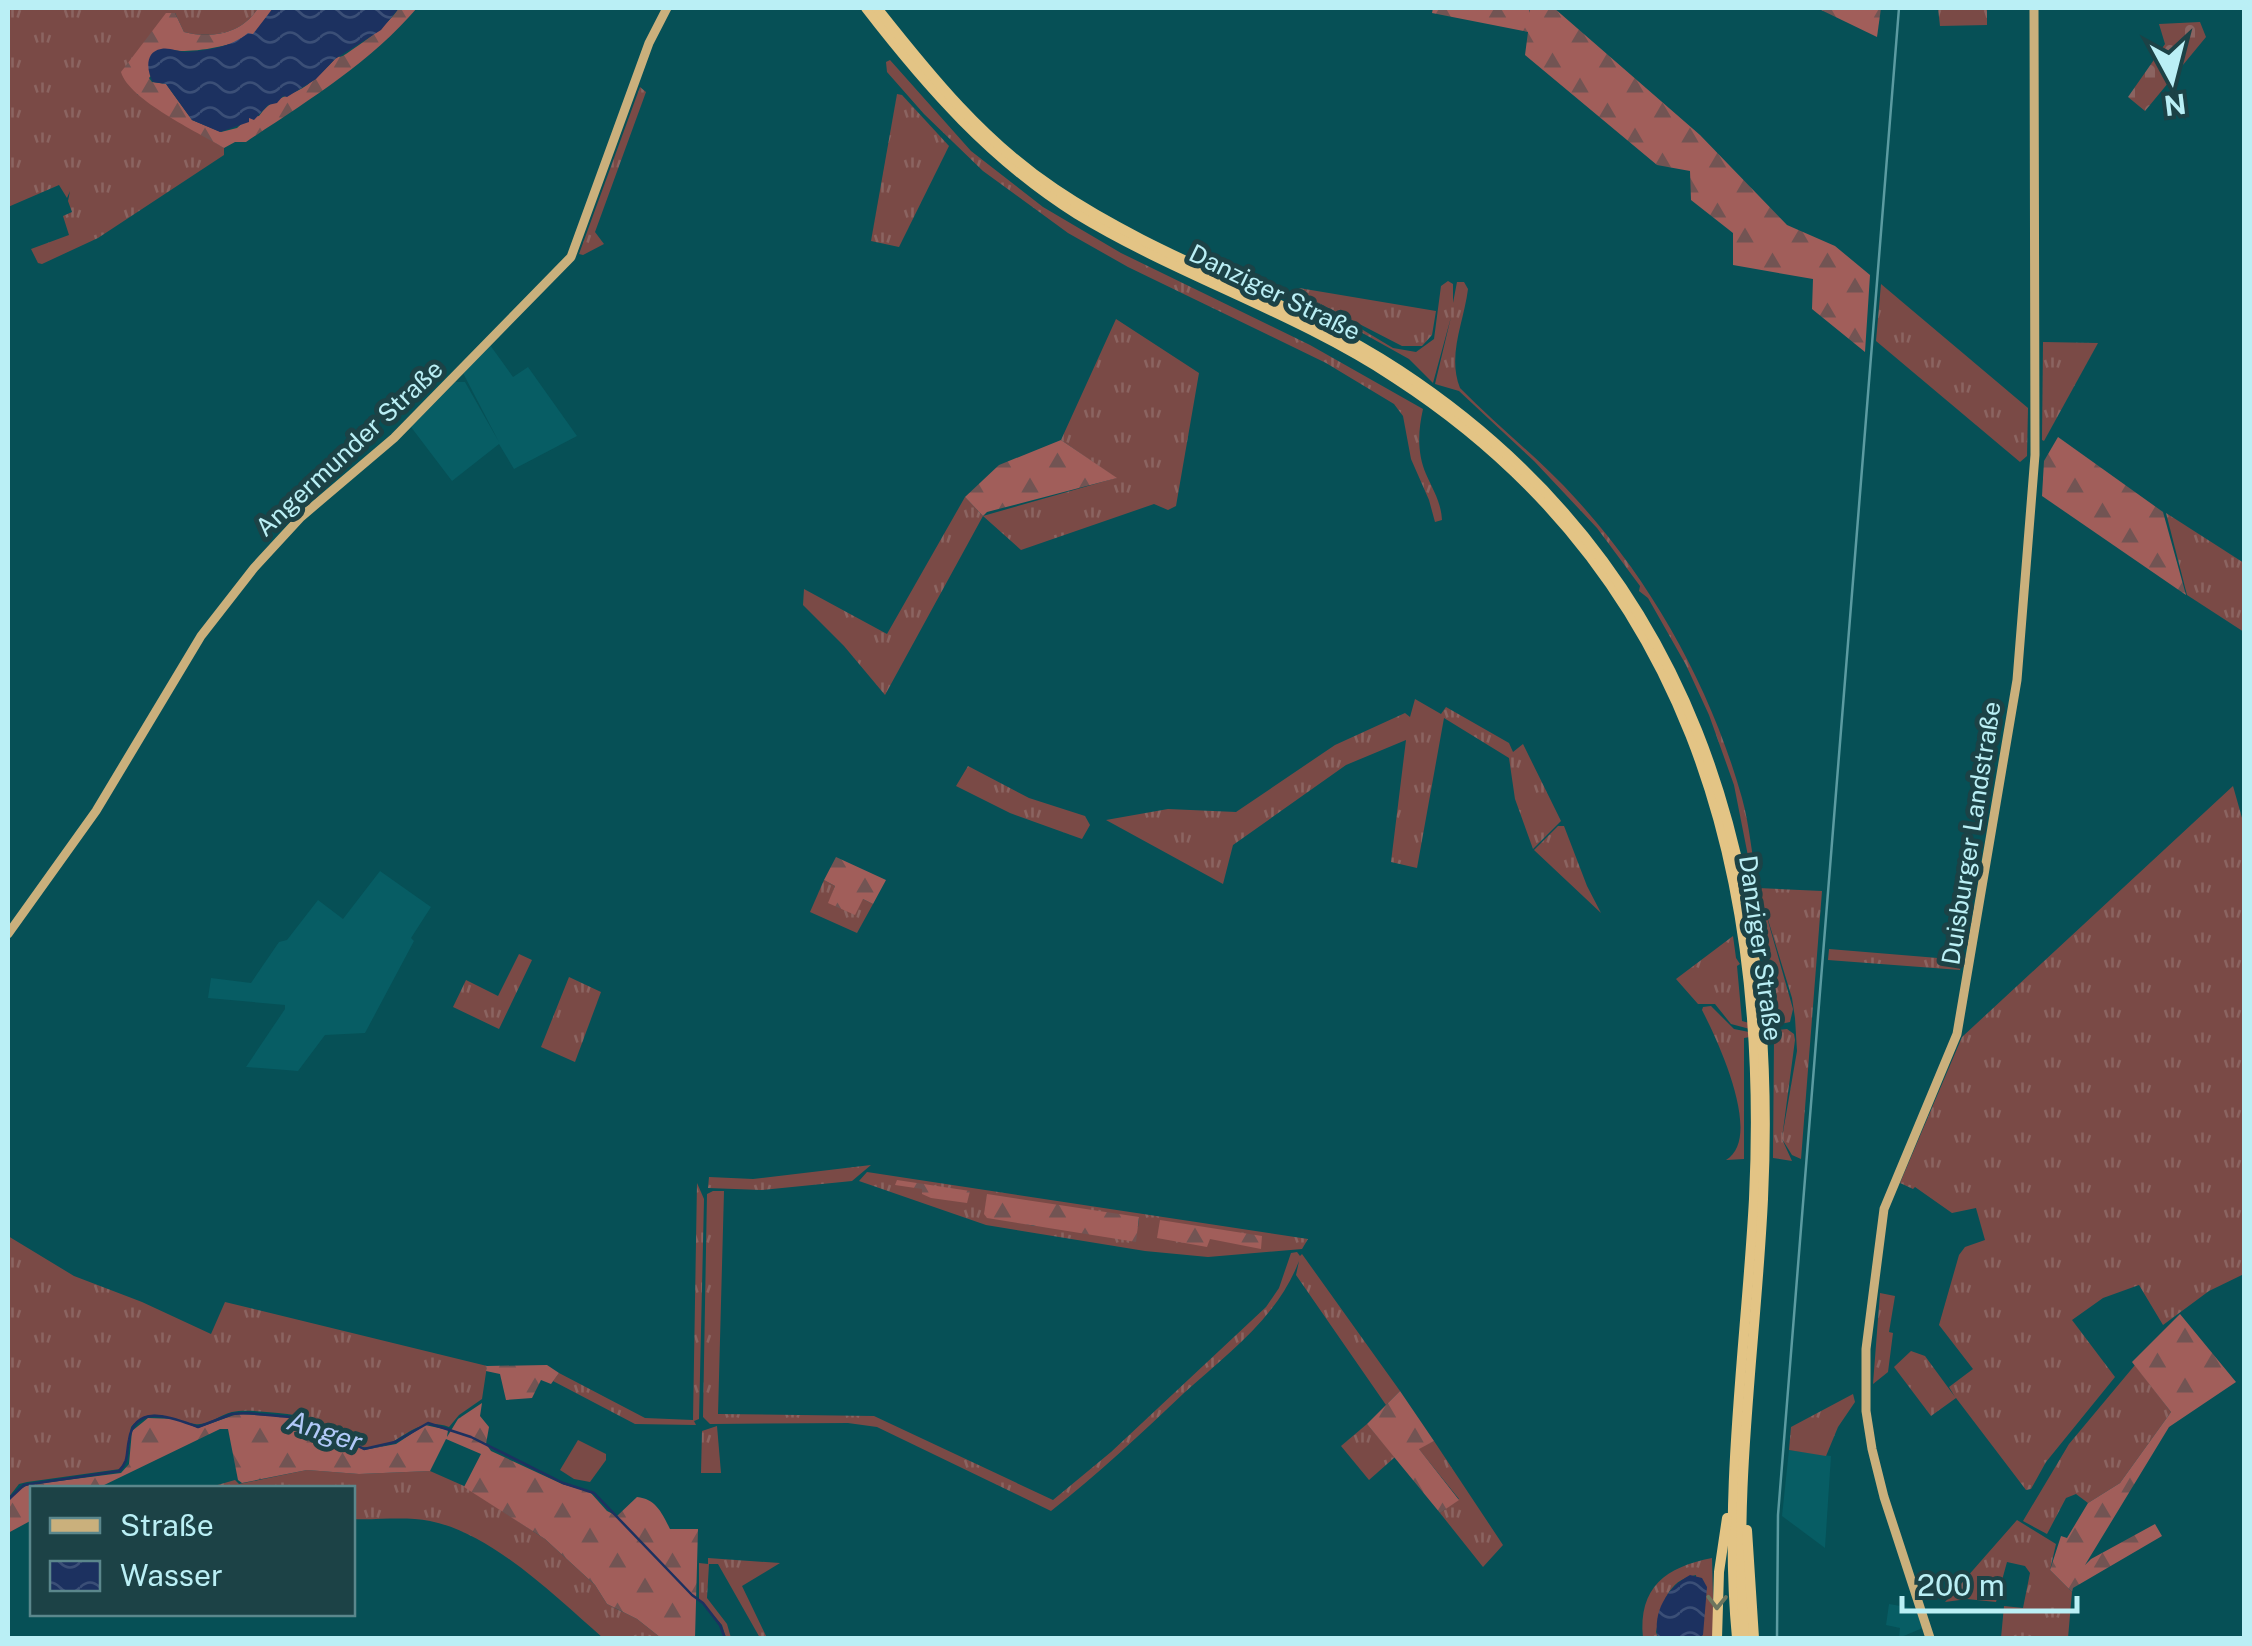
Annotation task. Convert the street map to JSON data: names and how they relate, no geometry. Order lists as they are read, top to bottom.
{
  "streets": {
    "highway": ["Danziger Straße"],
    "main road": ["Angermunder Straße", "Duisburger Landstraße"]
  },
  "water": ["Anger"],
  "legend": ["Straße", "Wasser"],
  "scale_bar": "200 m",
  "north": "bottom"
}
